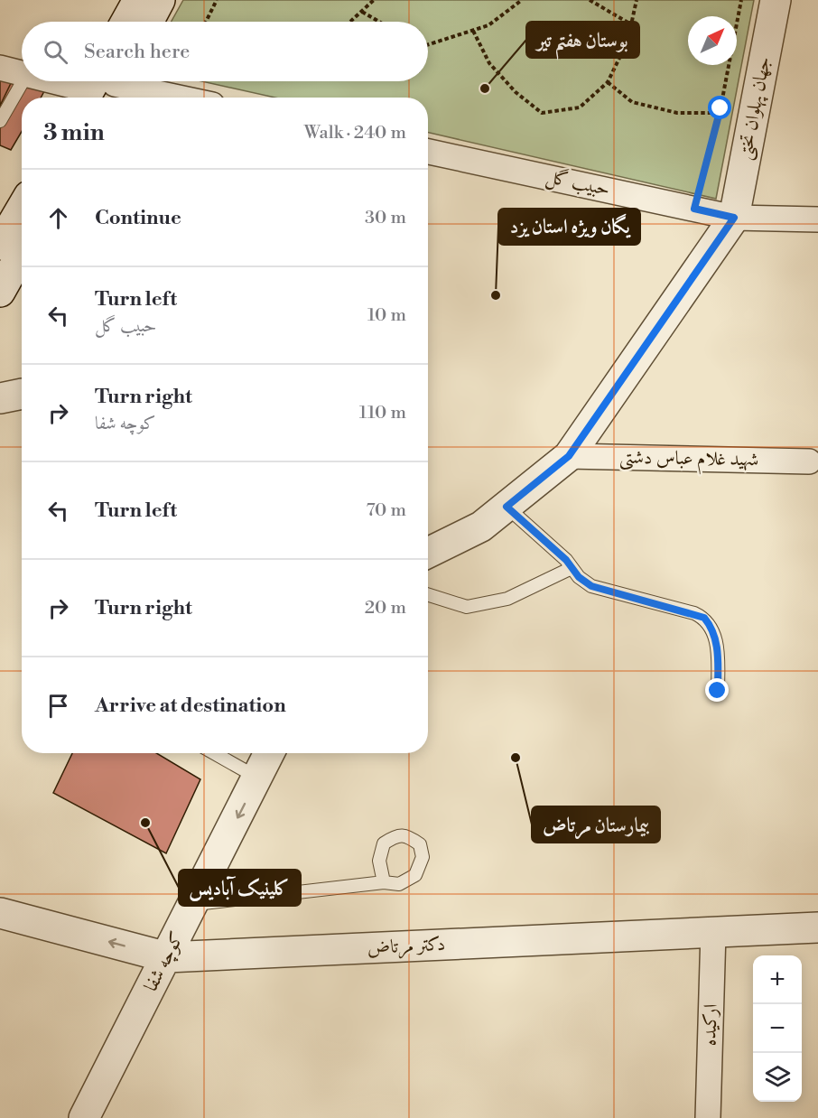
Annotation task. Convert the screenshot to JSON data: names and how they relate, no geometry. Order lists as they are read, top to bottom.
{
  "streets": {
    "street": [
      "جهان پهلوان تختی",
      "حبیب گل",
      "شهید غلام عباس دشتی",
      "دکتر مرتاض",
      "کوچه شفا",
      "ارکیده"
    ]
  },
  "crossings": [
    ["جهان پهلوان تختی", "حبیب گل"],
    ["دکتر مرتاض", "کوچه شفا"],
    ["دکتر مرتاض", "ارکیده"]
  ],
  "places": [
    "بوستان هفتم تیر",
    "یگان ویژه استان یزد",
    "بیمارستان مرتاض",
    "کلینیک آبادیس"
  ],
  "north": "top right",
  "page": {
    "search": "Search here",
    "heading": ["3 min", "Walk · 240 m"],
    "list": [
      ["Continue", "30 m"],
      ["Turn left", "حبیب گل", "10 m"],
      ["Turn right", "کوچه شفا", "110 m"],
      ["Turn left", "70 m"],
      ["Turn right", "20 m"],
      "Arrive at destination"
    ],
    "map_buttons": ["+", "−"]
  }
}
